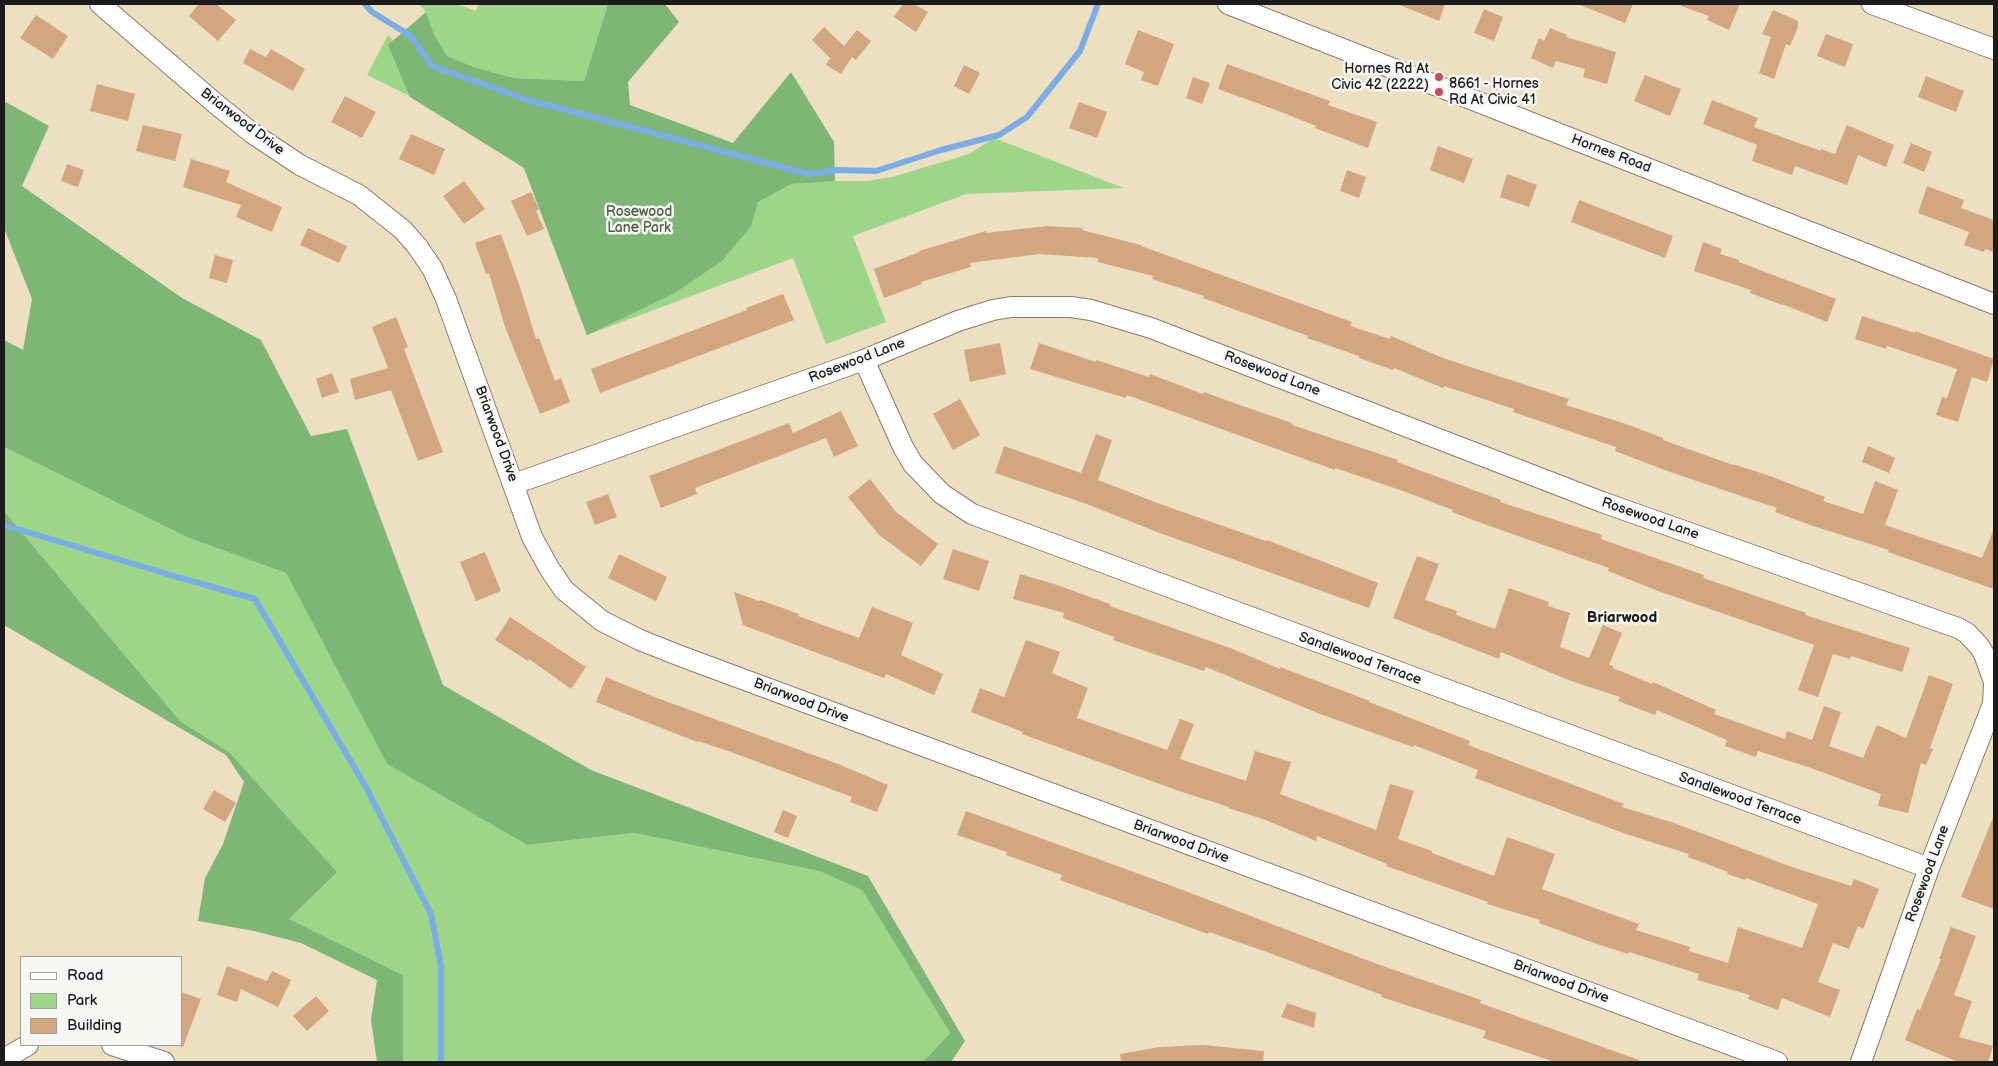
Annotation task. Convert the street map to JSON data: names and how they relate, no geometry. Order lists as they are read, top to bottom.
{
  "streets": {
    "street": [
      "Briarwood Drive",
      "Hornes Road",
      "Rosewood Lane",
      "Sandlewood Terrace"
    ]
  },
  "crossings": [
    ["Briarwood Drive", "Rosewood Lane"],
    ["Rosewood Lane", "Sandlewood Terrace"]
  ],
  "districts": ["Briarwood"],
  "parks": ["Rosewood Lane Park"],
  "places": ["Hornes Rd At Civic 42 (2222)", "8661 - Hornes Rd At Civic 41"],
  "legend": ["Road", "Park", "Building"]
}
